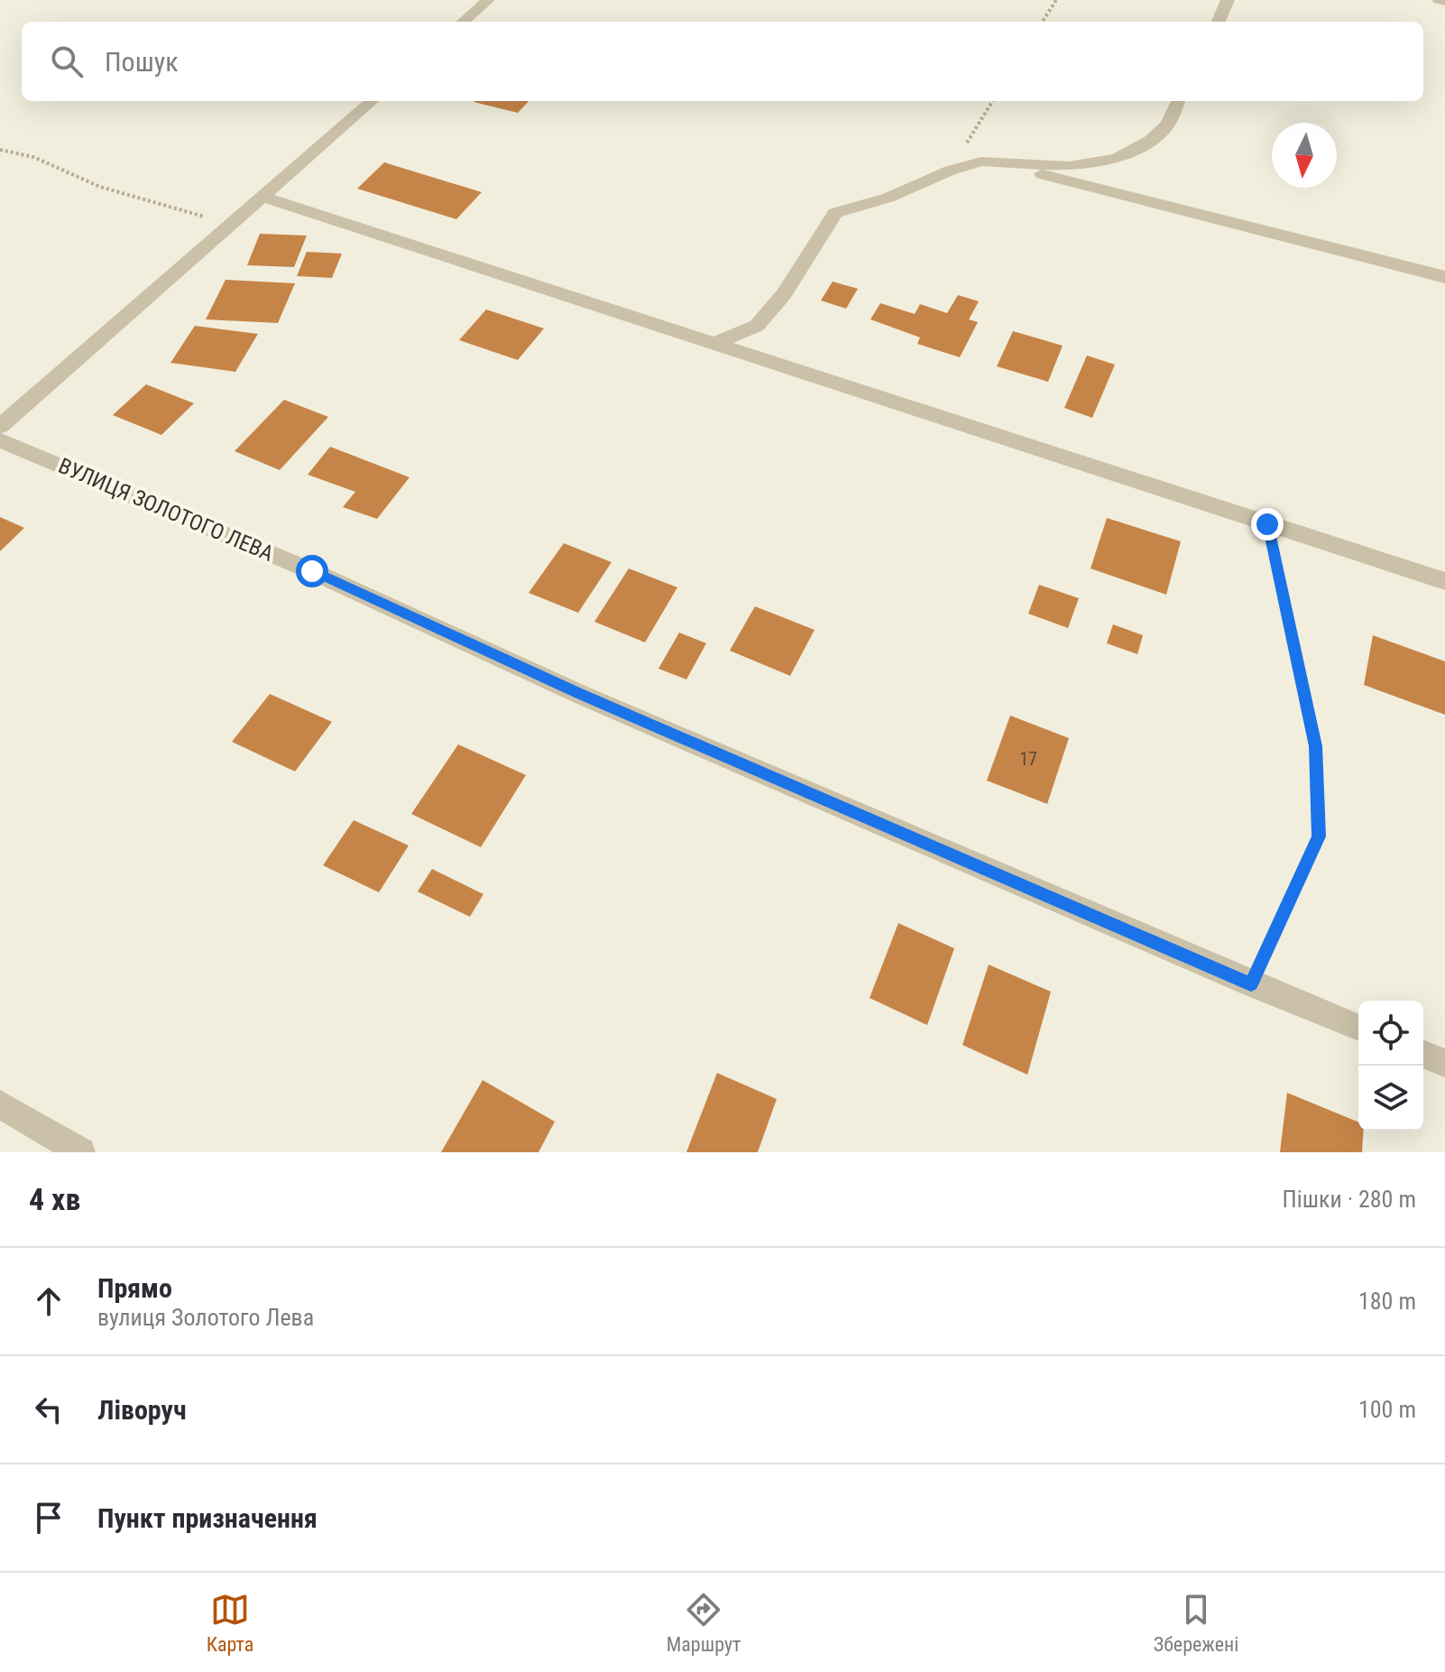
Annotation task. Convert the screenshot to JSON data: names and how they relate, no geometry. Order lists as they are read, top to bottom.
{
  "streets": {
    "street": ["ВУЛИЦЯ ЗОЛОТОГО ЛЕВА"]
  },
  "house_numbers": ["17"],
  "north": "bottom",
  "page": {
    "search": "Пошук",
    "heading": ["4 хв", "Пішки · 280 m"],
    "list": [
      ["Прямо", "вулиця Золотого Лева", "180 m"],
      ["Ліворуч", "100 m"],
      "Пункт призначення"
    ],
    "nav": ["Карта", "Маршрут", "Збережені"]
  }
}
